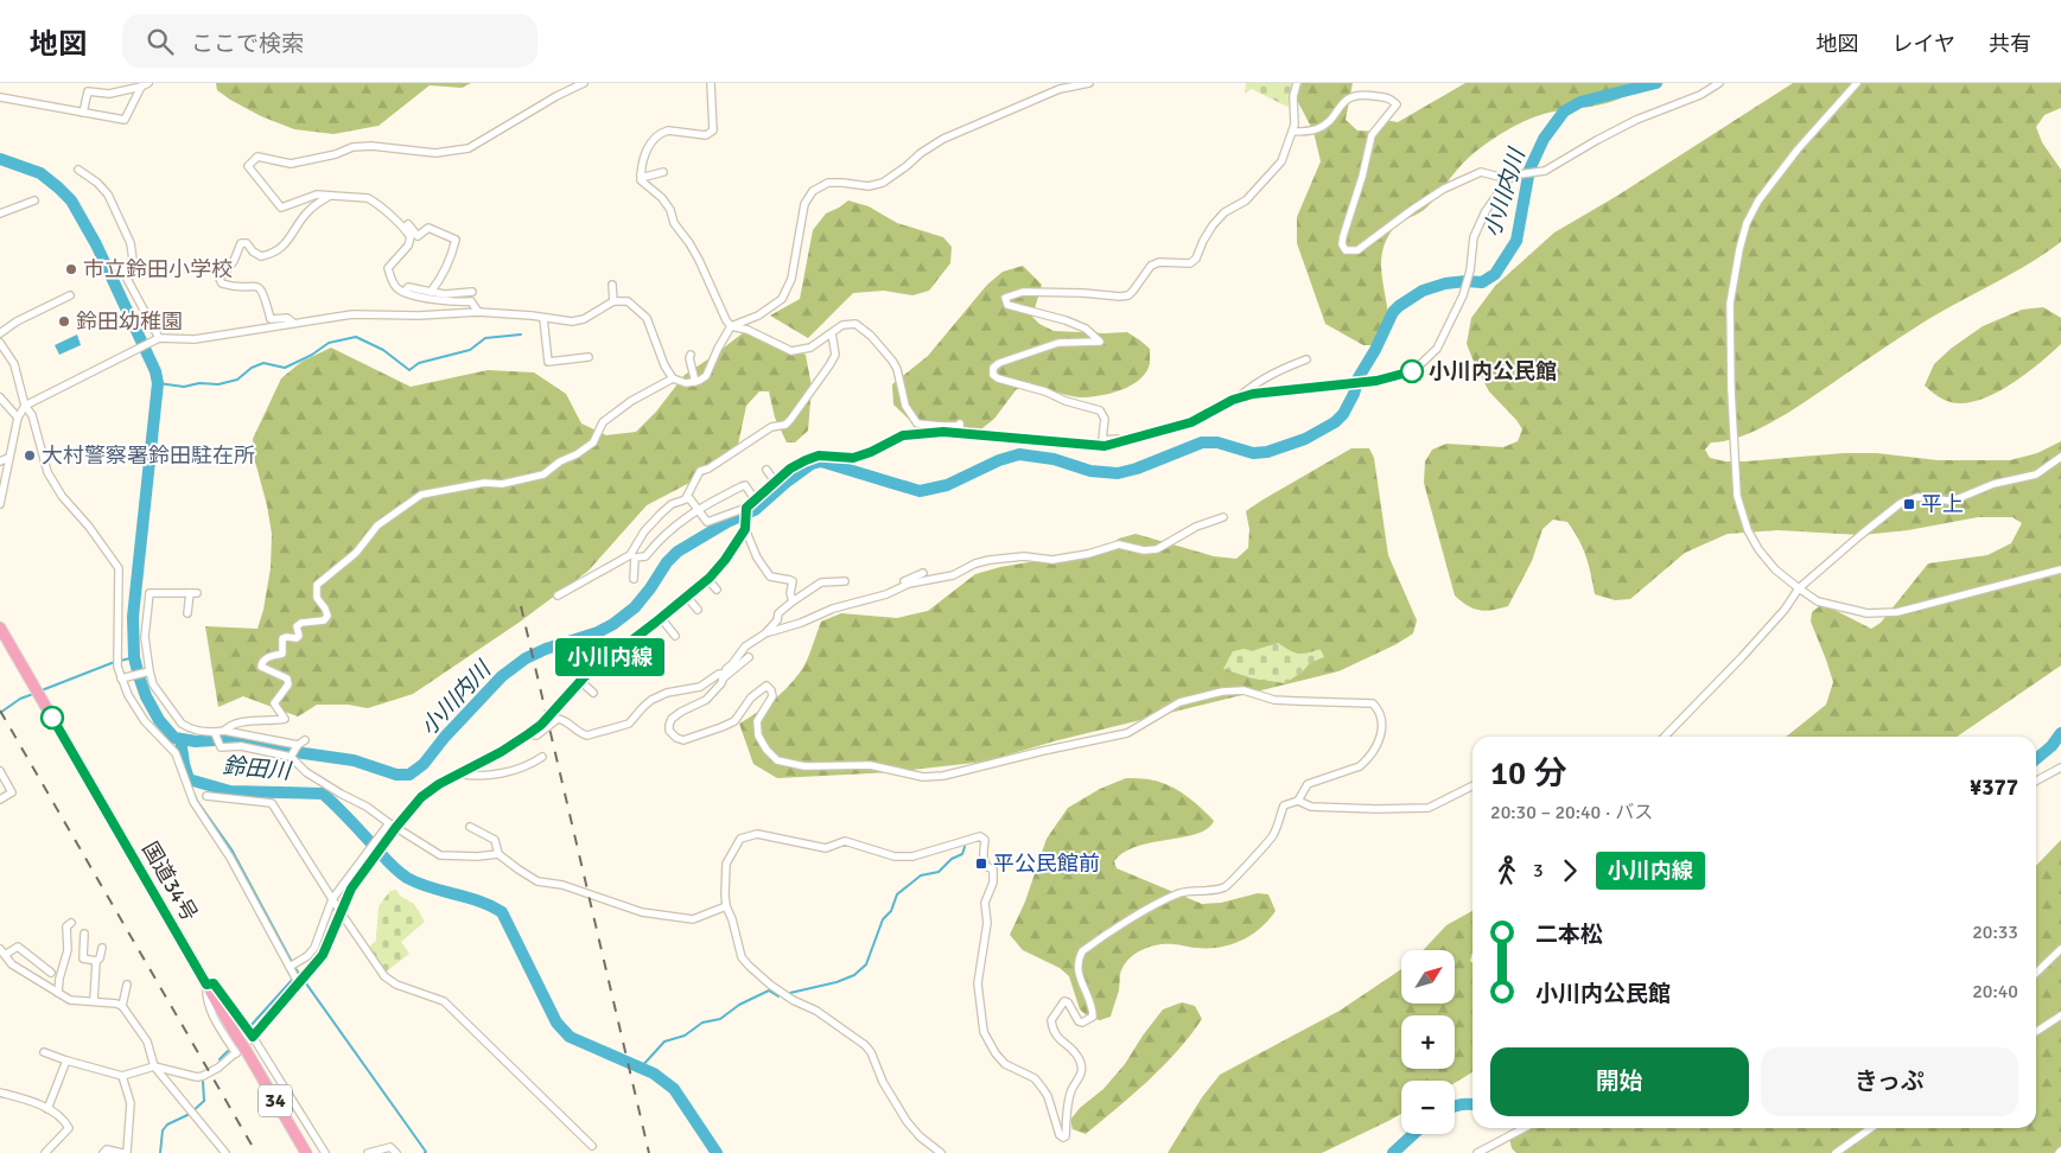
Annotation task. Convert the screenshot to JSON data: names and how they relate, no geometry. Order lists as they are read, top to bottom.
{
  "streets": {
    "highway": ["国道34号", "34"]
  },
  "water": ["小川内川", "鈴田川"],
  "places": {
    "other": [
      "市立鈴田小学校",
      "鈴田幼稚園",
      "小川内公民館",
      "大村警察署鈴田駐在所"
    ],
    "transit": ["平上", "平公民館前"]
  },
  "lines": ["bus line 小川内線"],
  "north": "top right",
  "page": {
    "header": "地図",
    "search": "ここで検索",
    "nav": ["地図", "レイヤ", "共有"],
    "on_map": "小川内線",
    "heading": ["10 分", "20:30 – 20:40 · バス", "¥377"],
    "legs": ["3", "小川内線"],
    "list": [
      {
        "name": "二本松",
        "value": "20:33"
      },
      {
        "name": "小川内公民館",
        "value": "20:40"
      }
    ],
    "map_buttons": ["+", "−"],
    "buttons": ["開始", "きっぷ"]
  }
}
